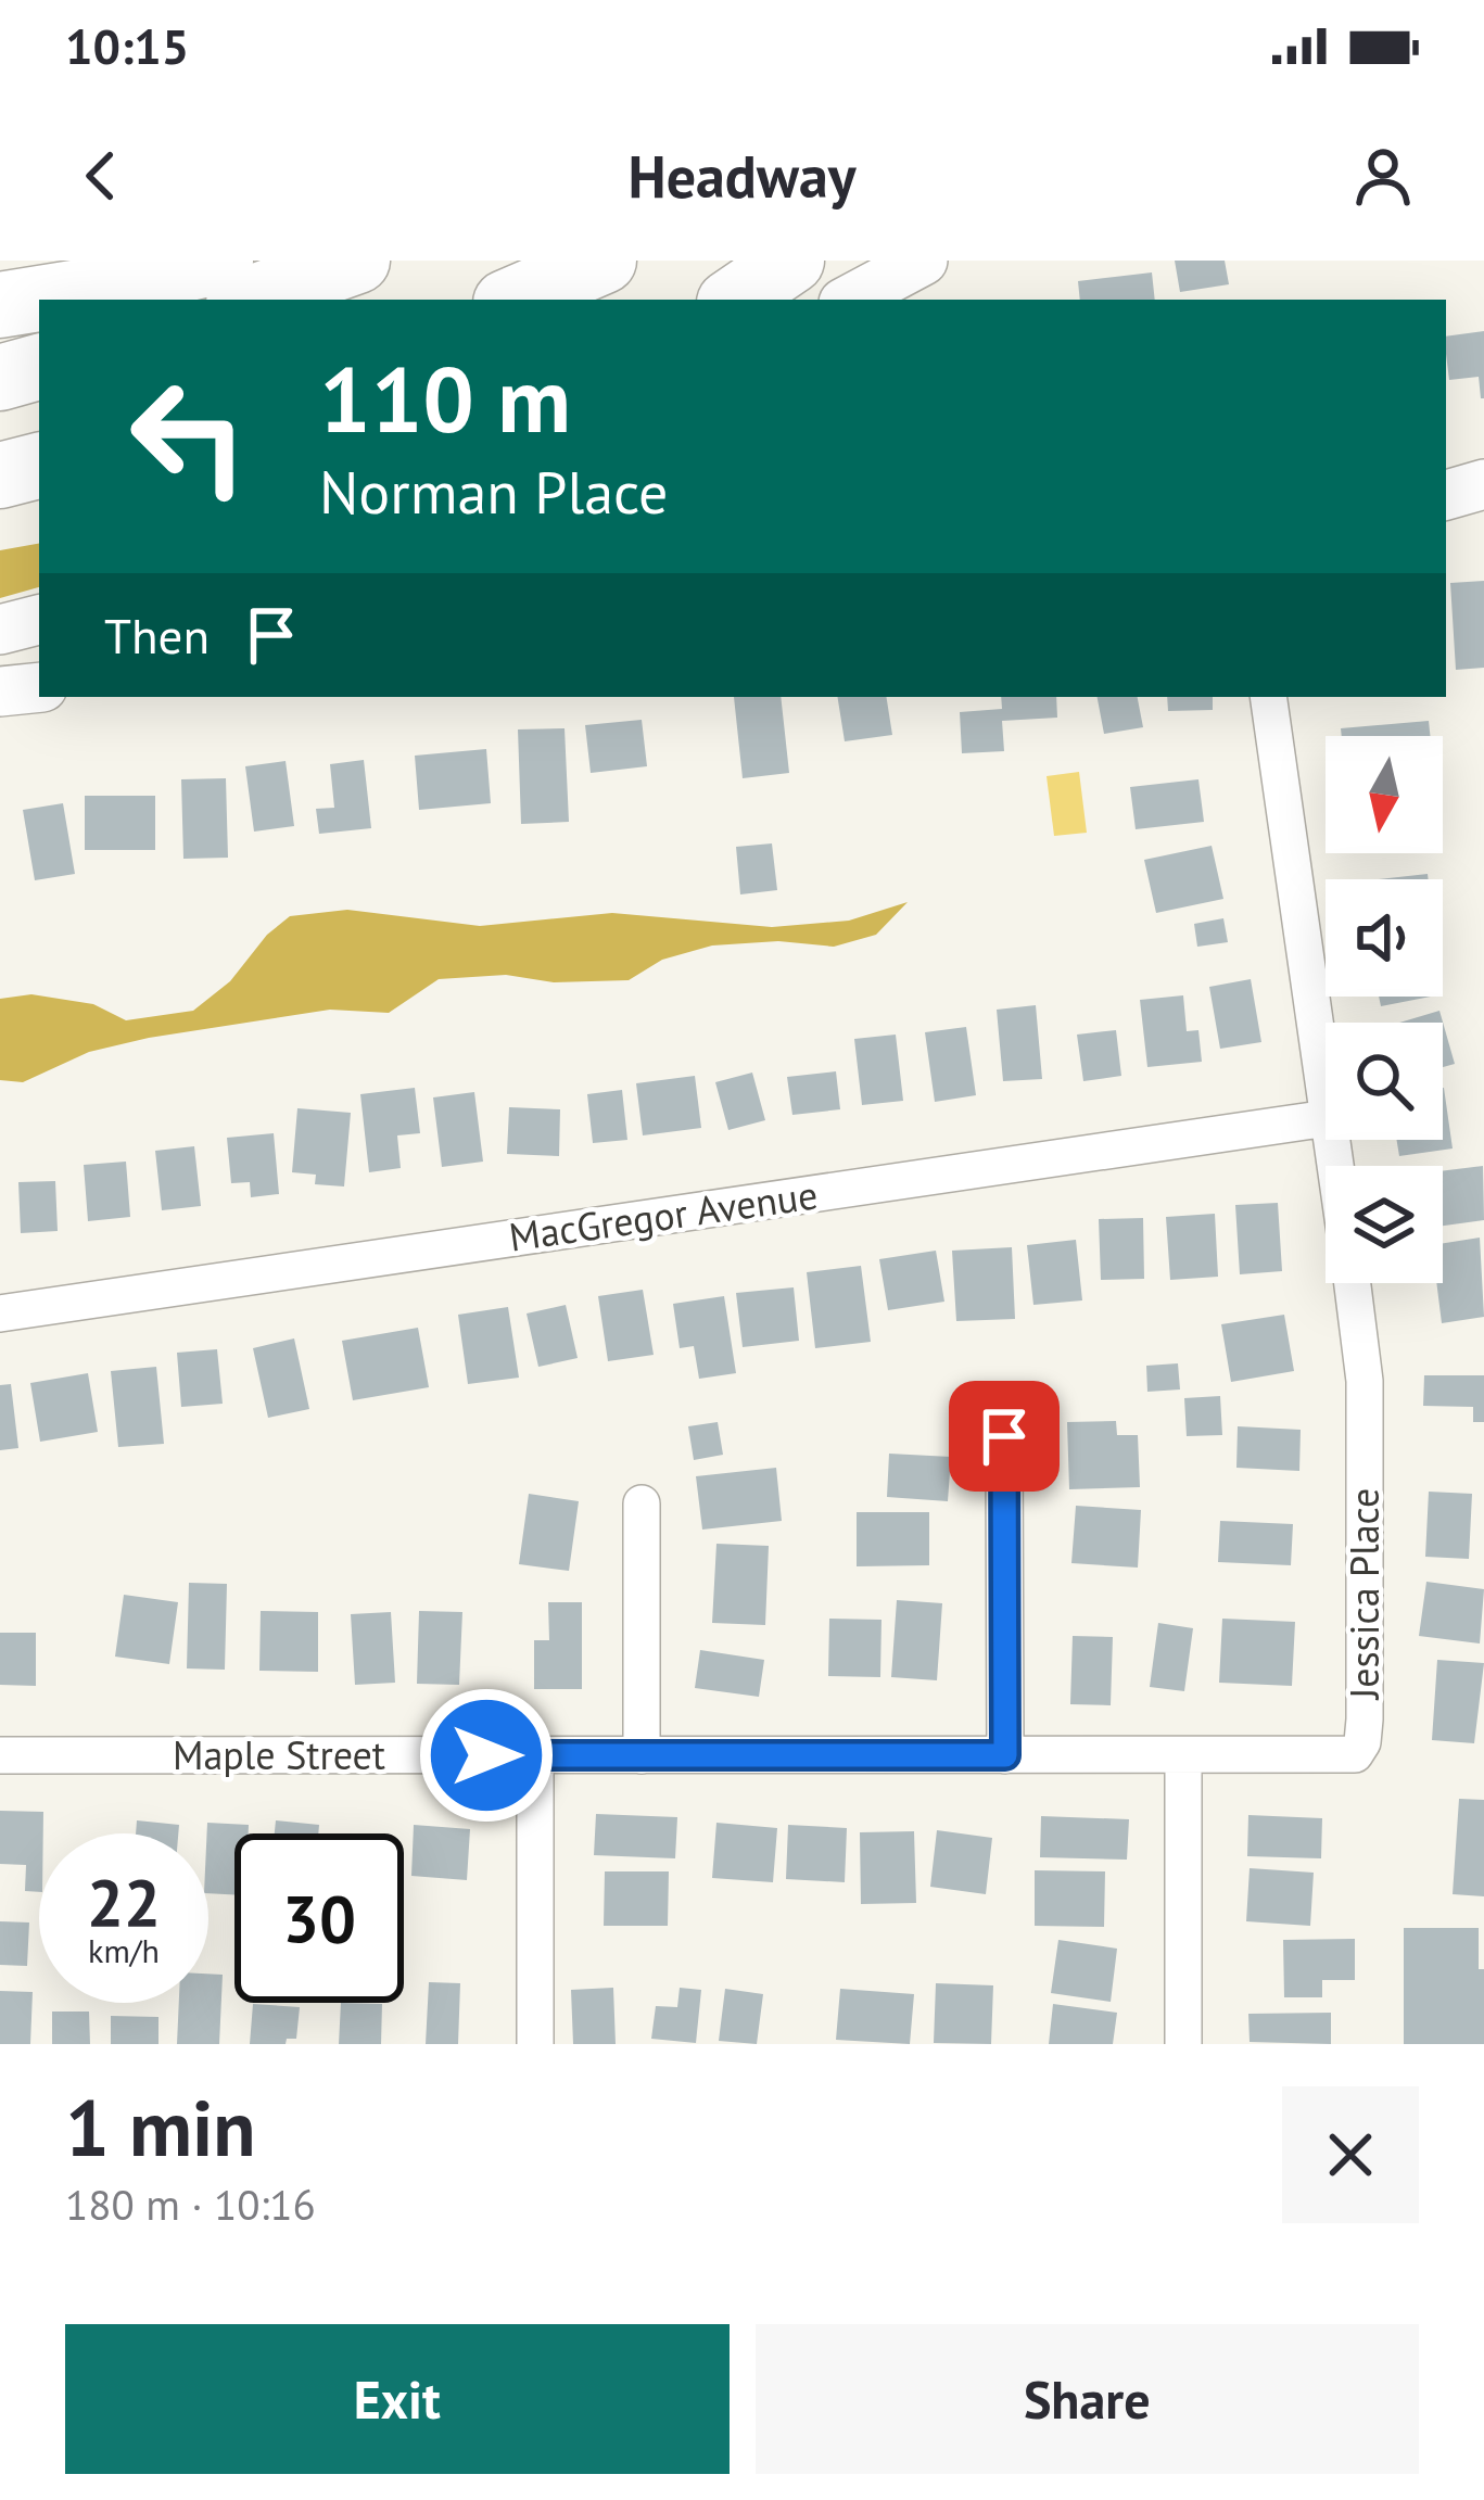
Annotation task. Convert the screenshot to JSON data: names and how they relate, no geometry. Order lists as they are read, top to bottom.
{
  "streets": {
    "street": ["MacGregor Avenue", "Jessica Place", "Maple Street"]
  },
  "crossings": [
    ["Jessica Place", "Maple Street"]
  ],
  "north": "bottom",
  "page": {
    "status": "10:15",
    "header": "Headway",
    "turn": ["110 m", "Norman Place"],
    "then": "Then",
    "speed": "22 km/h",
    "limit": "30",
    "heading": ["1 min", "180 m · 10:16"],
    "buttons": ["Exit", "Share"]
  }
}
